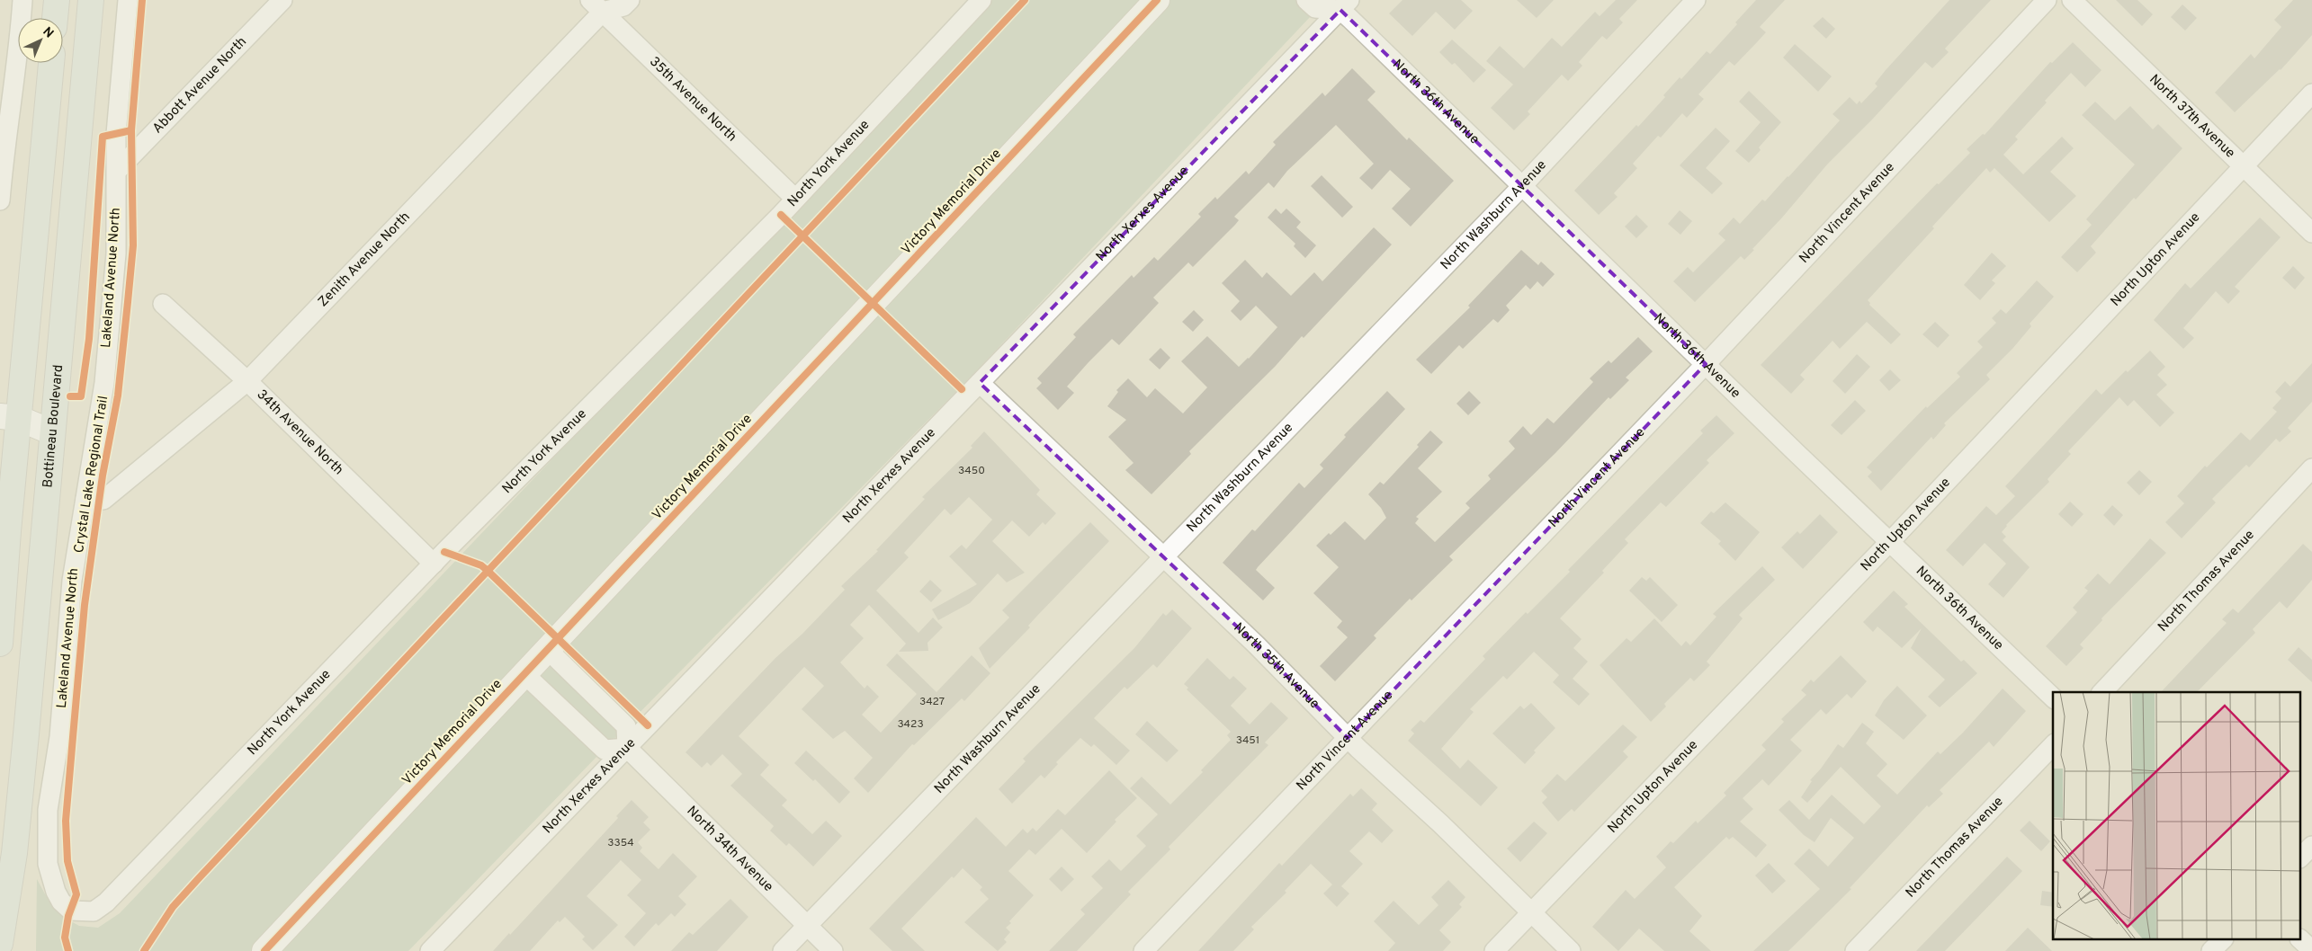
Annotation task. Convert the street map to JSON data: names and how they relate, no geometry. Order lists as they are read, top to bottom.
{
  "streets": {
    "main road": ["Bottineau Boulevard"],
    "street": [
      "Abbott Avenue North",
      "35th Avenue North",
      "North 36th Avenue",
      "North 37th Avenue",
      "North York Avenue",
      "Victory Memorial Drive",
      "North Vincent Avenue",
      "North Xerxes Avenue",
      "North Washburn Avenue",
      "Zenith Avenue North",
      "North Upton Avenue",
      "Lakeland Avenue North",
      "34th Avenue North",
      "North Thomas Avenue",
      "North 35th Avenue",
      "North 34th Avenue"
    ],
    "cycle path": ["Crystal Lake Regional Trail"]
  },
  "crossings": [
    ["Abbott Avenue North", "Lakeland Avenue North"],
    ["35th Avenue North", "North York Avenue"],
    ["35th Avenue North", "Zenith Avenue North"],
    ["North 36th Avenue", "North Vincent Avenue"],
    ["North 36th Avenue", "North Xerxes Avenue"],
    ["North 36th Avenue", "North Washburn Avenue"],
    ["North 36th Avenue", "North Upton Avenue"],
    ["North 37th Avenue", "North Upton Avenue"],
    ["North York Avenue", "Lakeland Avenue North"],
    ["North York Avenue", "34th Avenue North"],
    ["North Vincent Avenue", "North 35th Avenue"],
    ["North Xerxes Avenue", "North 35th Avenue"],
    ["North Xerxes Avenue", "North 34th Avenue"],
    ["North Washburn Avenue", "North 35th Avenue"],
    ["North Washburn Avenue", "North 34th Avenue"],
    ["Zenith Avenue North", "Lakeland Avenue North"],
    ["Zenith Avenue North", "34th Avenue North"],
    ["North Upton Avenue", "North 35th Avenue"]
  ],
  "house_numbers": [
    "3450",
    "3427",
    "3423",
    "3451",
    "3354"
  ],
  "north": "top right"
}
